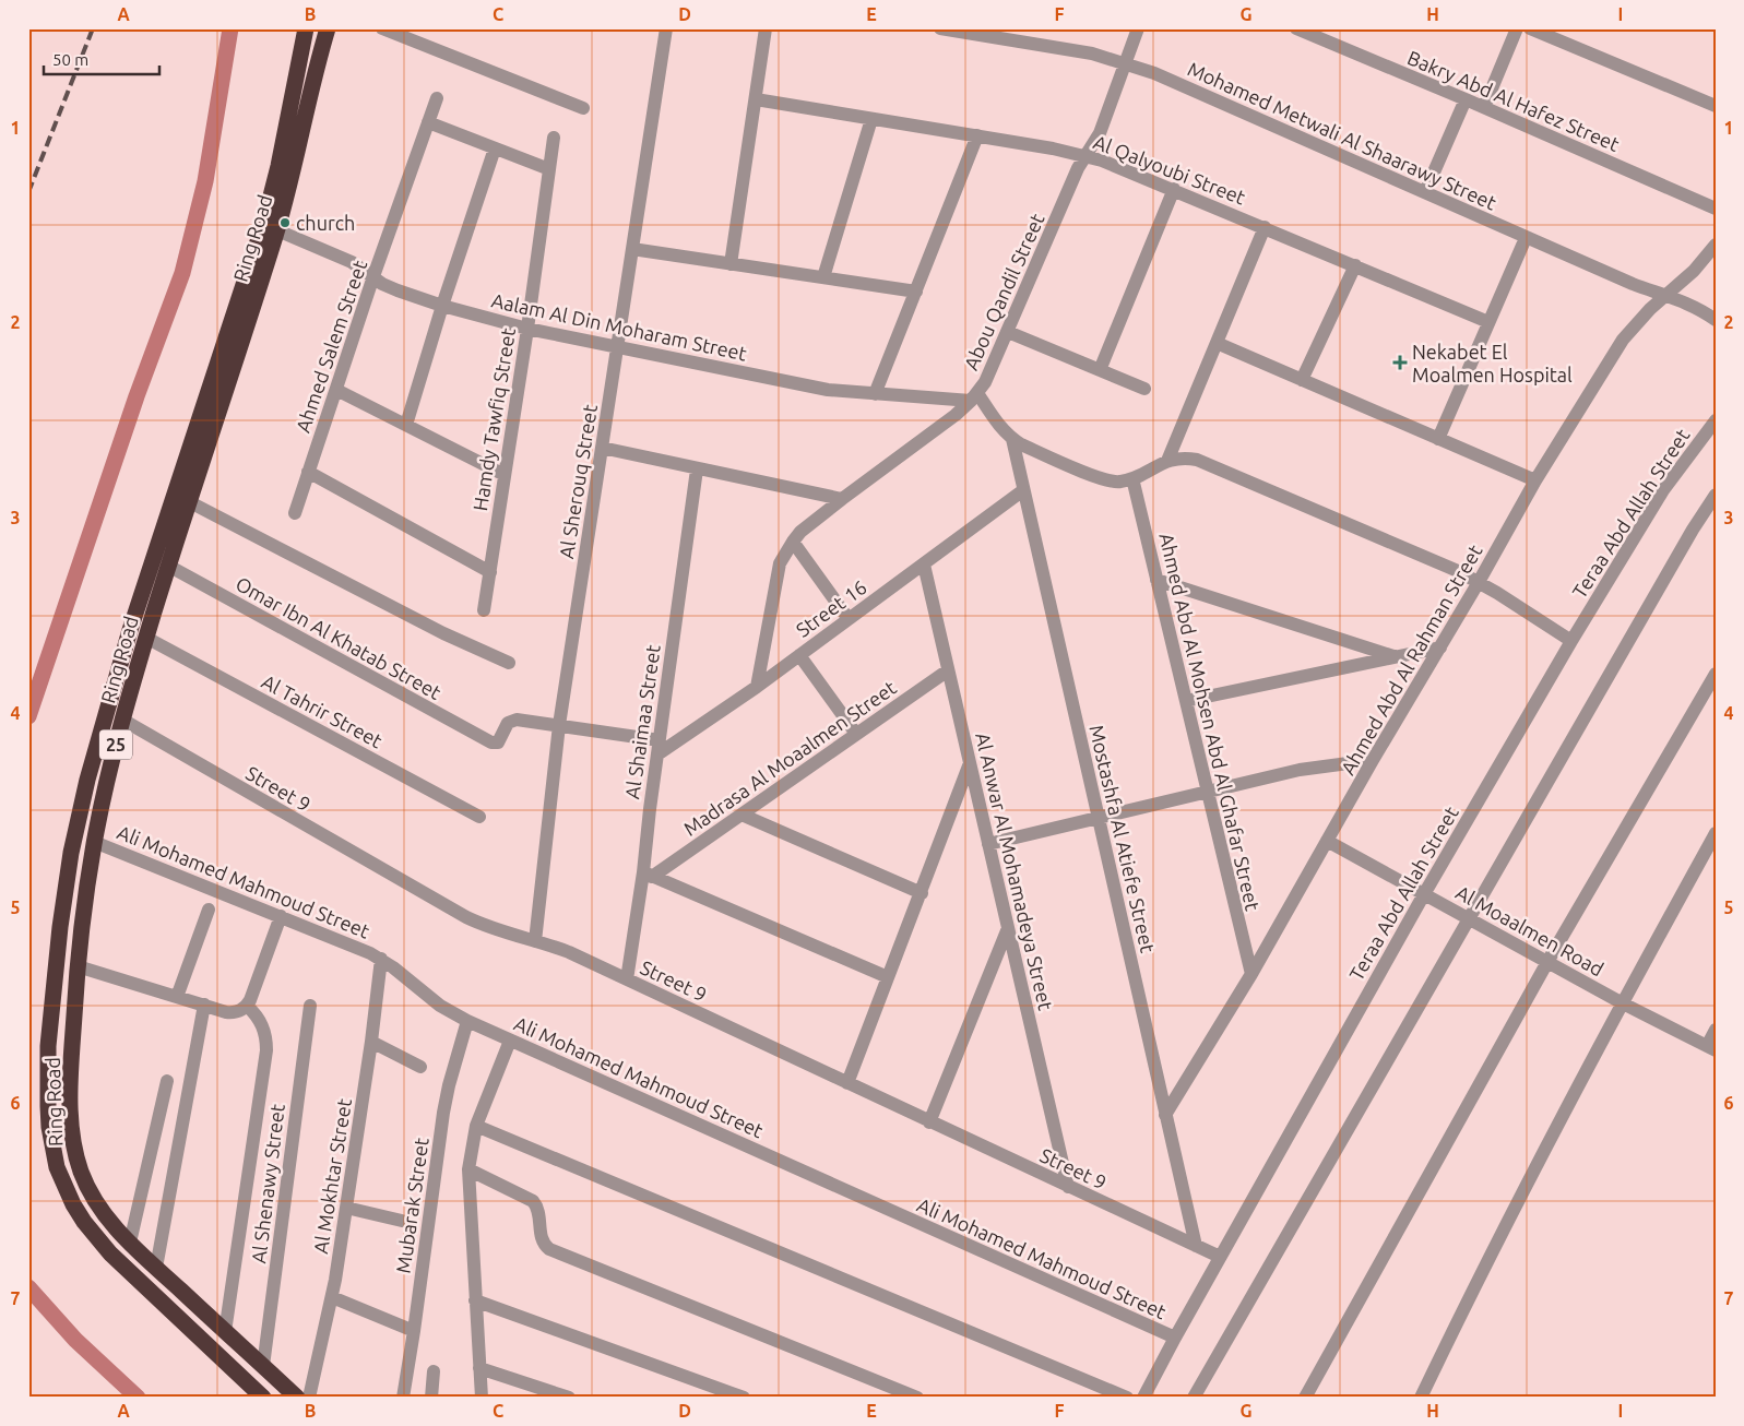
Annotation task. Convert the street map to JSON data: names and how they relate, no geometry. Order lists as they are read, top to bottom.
{
  "streets": {
    "highway": ["Ring Road", "25"],
    "street": [
      "Bakry Abd Al Hafez Street",
      "Mohamed Metwali Al Shaarawy Street",
      "Al Qalyoubi Street",
      "Abou Qandil Street",
      "Aalam Al Din Moharam Street",
      "Ahmed Salem Street",
      "Hamdy Tawfiq Street",
      "Al Sherouq Street",
      "Teraa Abd Allah Street",
      "Street 16",
      "Omar Ibn Al Khatab Street",
      "Ahmed Abd Al Rahman Street",
      "Al Tahrir Street",
      "Al Shaimaa Street",
      "Ahmed Abd Al Mohsen Abd Al Ghafar Street",
      "Madrasa Al Moaalmen Street",
      "Street 9",
      "Mostashfa Al Atiefe Street",
      "Al Anwar Al Mohamadeya Street",
      "Ali Mohamed Mahmoud Street",
      "Al Moaalmen Road",
      "Al Mokhtar Street",
      "Al Shenawy Street",
      "Mubarak Street"
    ]
  },
  "crossings": [
    ["Mohamed Metwali Al Shaarawy Street", "Abou Qandil Street"],
    ["Mohamed Metwali Al Shaarawy Street", "Ahmed Abd Al Rahman Street"],
    ["Al Qalyoubi Street", "Abou Qandil Street"],
    ["Ring Road", "Aalam Al Din Moharam Street"],
    ["Ring Road", "Omar Ibn Al Khatab Street"],
    ["Ring Road", "Al Tahrir Street"],
    ["Ring Road", "Street 9"],
    ["Ring Road", "Ali Mohamed Mahmoud Street"],
    ["Ring Road", "Al Shenawy Street"],
    ["Abou Qandil Street", "Aalam Al Din Moharam Street"],
    ["Abou Qandil Street", "Street 16"],
    ["Aalam Al Din Moharam Street", "Ahmed Salem Street"],
    ["Aalam Al Din Moharam Street", "Hamdy Tawfiq Street"],
    ["Aalam Al Din Moharam Street", "Al Sherouq Street"],
    ["Al Sherouq Street", "Omar Ibn Al Khatab Street"],
    ["Al Sherouq Street", "Street 9"],
    ["Teraa Abd Allah Street", "Street 9"],
    ["Teraa Abd Allah Street", "Ali Mohamed Mahmoud Street"],
    ["Teraa Abd Allah Street", "Al Moaalmen Road"],
    ["Street 16", "Al Shaimaa Street"],
    ["Street 16", "Mostashfa Al Atiefe Street"],
    ["Street 16", "Al Anwar Al Mohamadeya Street"],
    ["Ahmed Abd Al Rahman Street", "Ahmed Abd Al Mohsen Abd Al Ghafar Street"],
    ["Ahmed Abd Al Rahman Street", "Mostashfa Al Atiefe Street"],
    ["Ahmed Abd Al Rahman Street", "Al Moaalmen Road"],
    ["Al Shaimaa Street", "Madrasa Al Moaalmen Street"],
    ["Al Shaimaa Street", "Street 9"],
    ["Madrasa Al Moaalmen Street", "Al Anwar Al Mohamadeya Street"],
    ["Street 9", "Mostashfa Al Atiefe Street"],
    ["Street 9", "Al Anwar Al Mohamadeya Street"],
    ["Ali Mohamed Mahmoud Street", "Al Mokhtar Street"],
    ["Ali Mohamed Mahmoud Street", "Mubarak Street"]
  ],
  "places": {
    "other": ["church"],
    "health": ["Nekabet El Moalmen Hospital"]
  },
  "scale_bar": "50 m",
  "grid": {
    "columns": [
      "A",
      "B",
      "C",
      "D",
      "E",
      "F",
      "G",
      "H",
      "I"
    ],
    "rows": [
      "1",
      "2",
      "3",
      "4",
      "5",
      "6",
      "7"
    ]
  }
}
